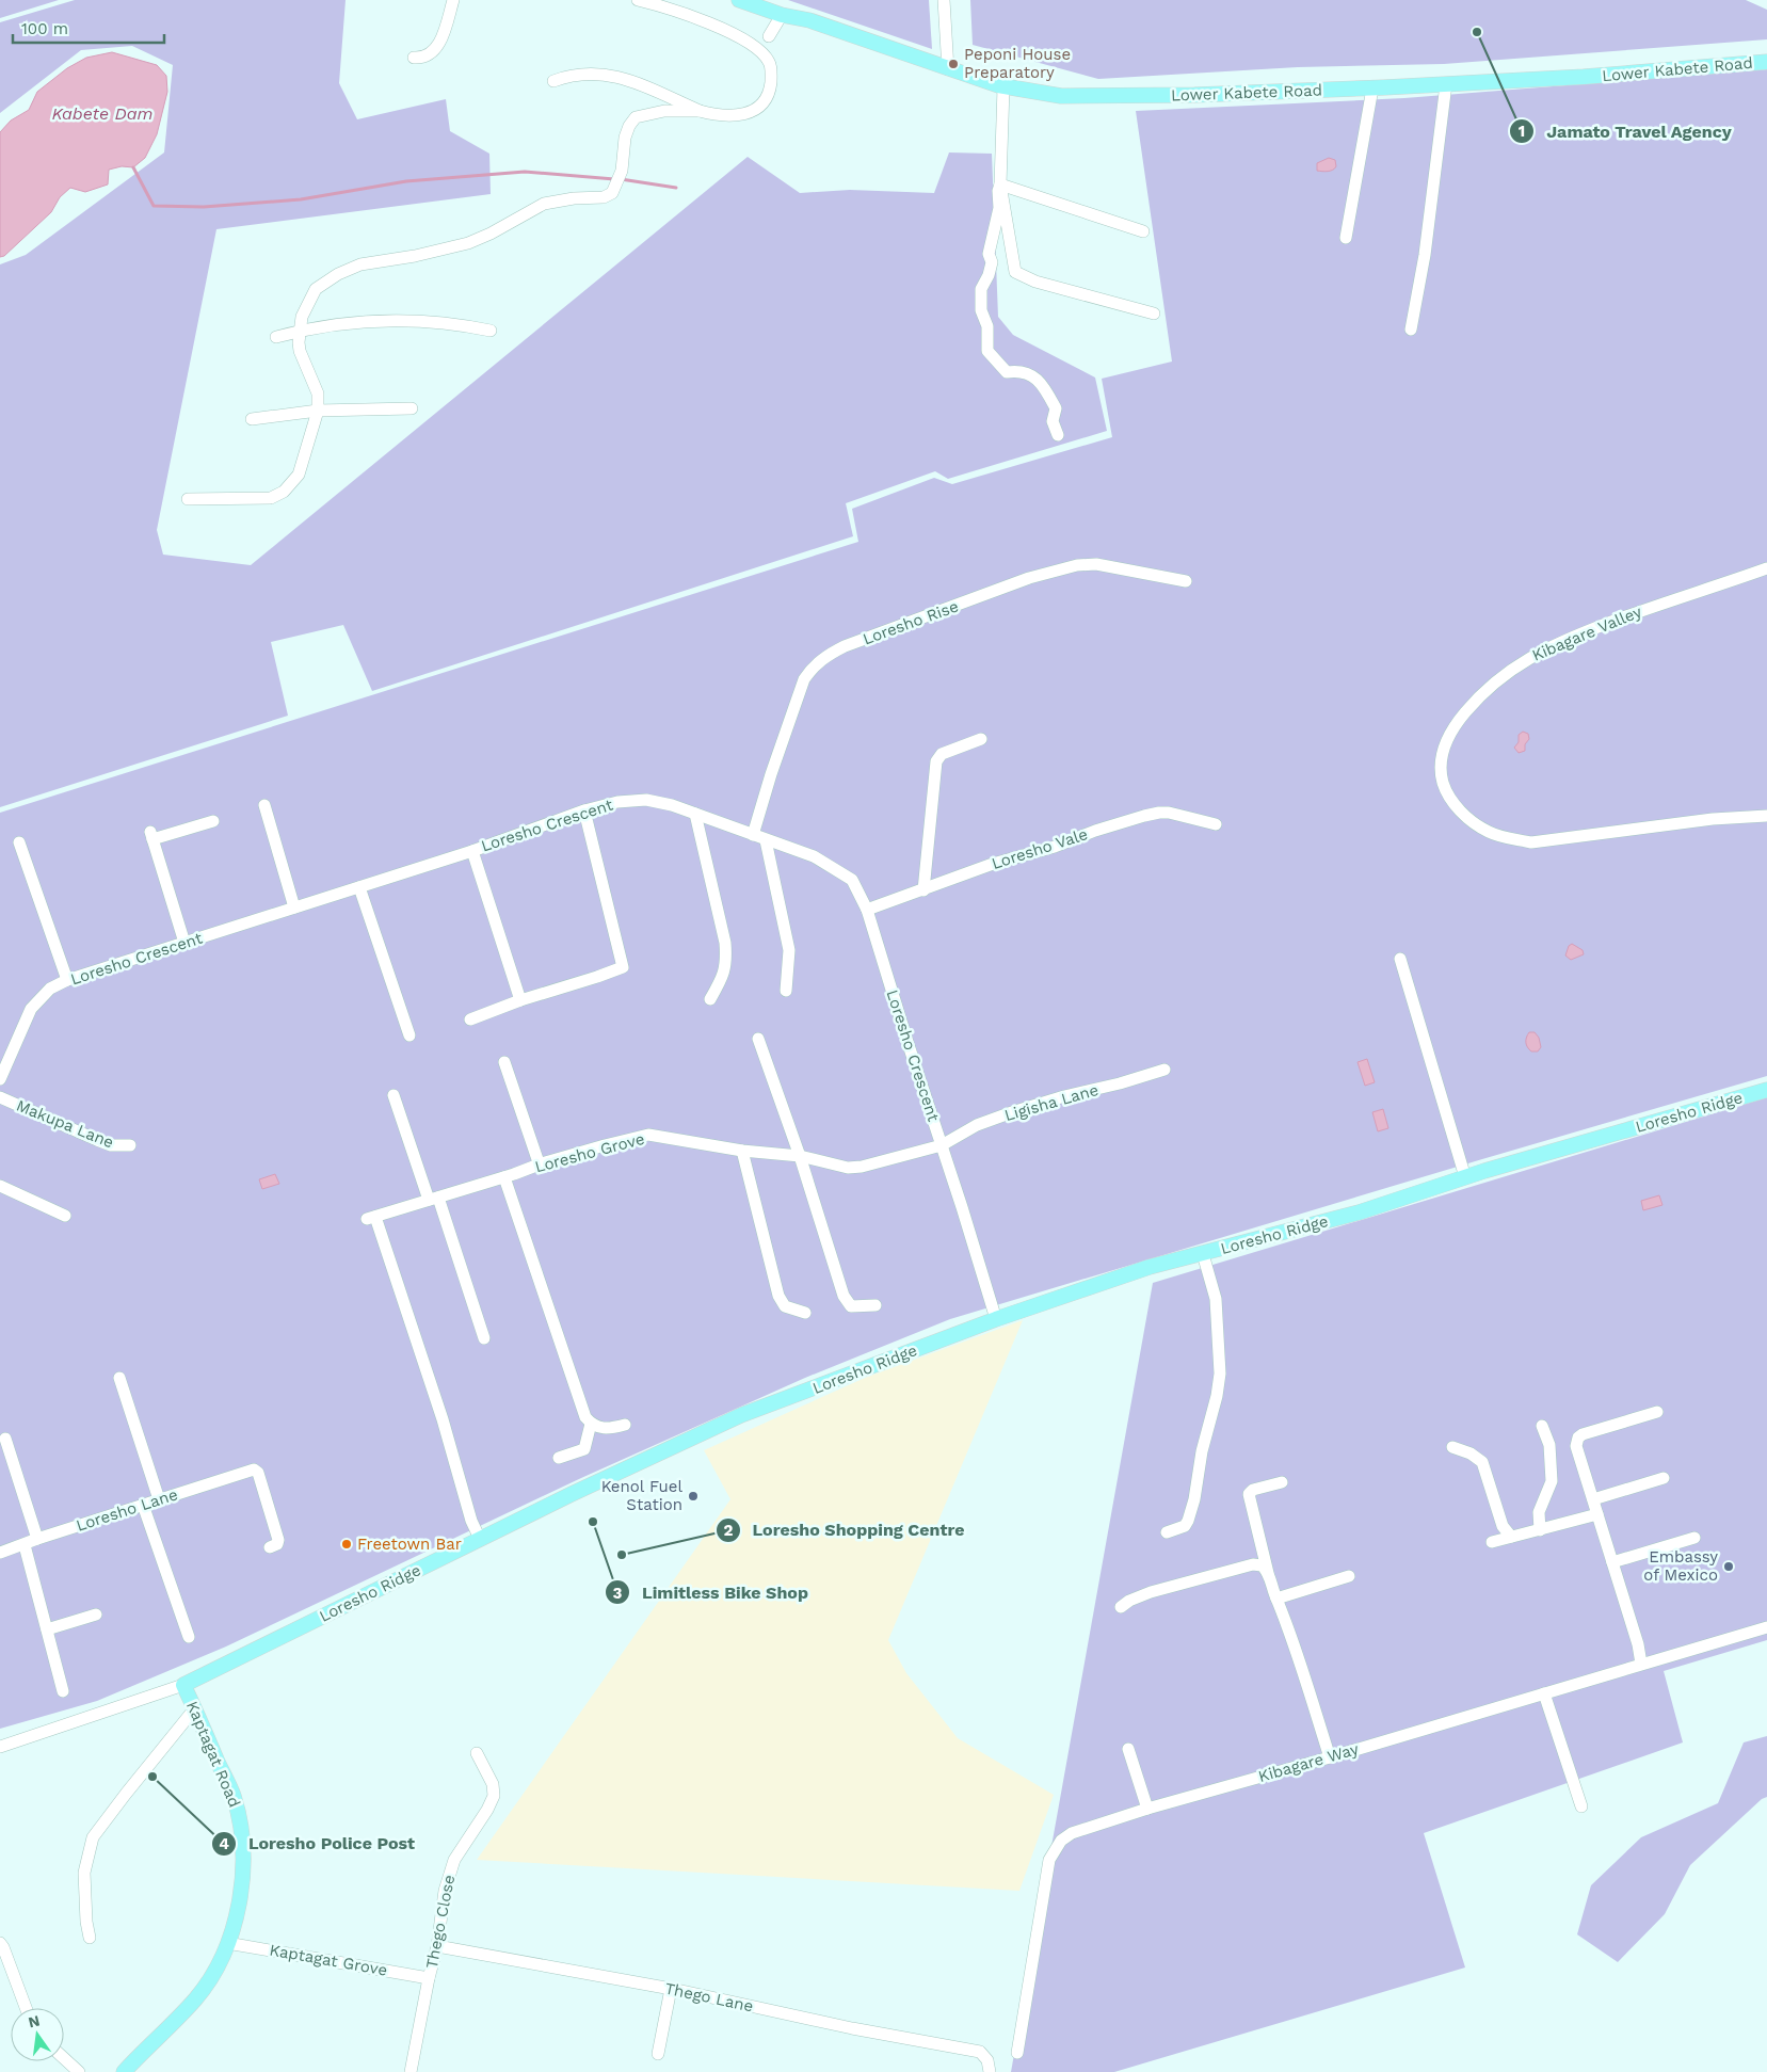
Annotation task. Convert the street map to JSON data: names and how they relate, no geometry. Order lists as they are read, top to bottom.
{
  "streets": {
    "main road": ["Lower Kabete Road", "Loresho Ridge", "Kaptagat Road"],
    "street": [
      "Loresho Rise",
      "Kibagare Valley",
      "Loresho Crescent",
      "Loresho Vale",
      "Ligisha Lane",
      "Makupa Lane",
      "Loresho Grove",
      "Loresho Lane",
      "Kibagare Way",
      "Thego Close",
      "Kaptagat Grove",
      "Thego Lane"
    ]
  },
  "crossings": [
    ["Loresho Rise", "Loresho Crescent"],
    ["Loresho Crescent", "Loresho Vale"],
    ["Loresho Crescent", "Ligisha Lane"],
    ["Loresho Crescent", "Loresho Ridge"],
    ["Loresho Crescent", "Loresho Grove"],
    ["Ligisha Lane", "Loresho Grove"],
    ["Loresho Ridge", "Loresho Grove"],
    ["Loresho Ridge", "Kaptagat Road"],
    ["Kaptagat Road", "Kaptagat Grove"],
    ["Thego Close", "Kaptagat Grove"],
    ["Thego Close", "Thego Lane"]
  ],
  "water": ["Kabete Dam"],
  "places": [
    "Jamato Travel Agency",
    "Peponi House Preparatory",
    "Kenol Fuel Station",
    "Limitless Bike Shop",
    "Freetown Bar",
    "Loresho Shopping Centre",
    "Embassy of Mexico",
    "Loresho Police Post"
  ],
  "scale_bar": "100 m",
  "north": "top"
}
